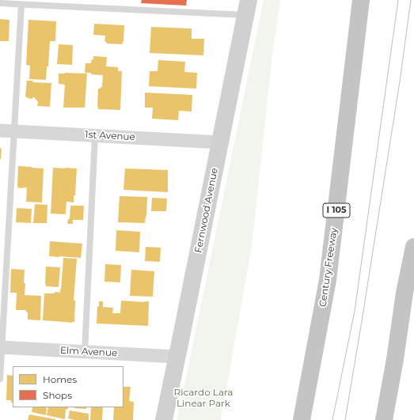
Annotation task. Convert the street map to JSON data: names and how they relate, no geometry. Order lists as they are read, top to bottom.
{
  "streets": {
    "highway": ["I 105", "Century Freeway"],
    "street": ["1st Avenue", "Fernwood Avenue", "Elm Avenue"]
  },
  "crossings": [
    ["1st Avenue", "Fernwood Avenue"],
    ["Fernwood Avenue", "Elm Avenue"]
  ],
  "parks": ["Ricardo Lara Linear Park"],
  "legend": ["Homes", "Shops"]
}
